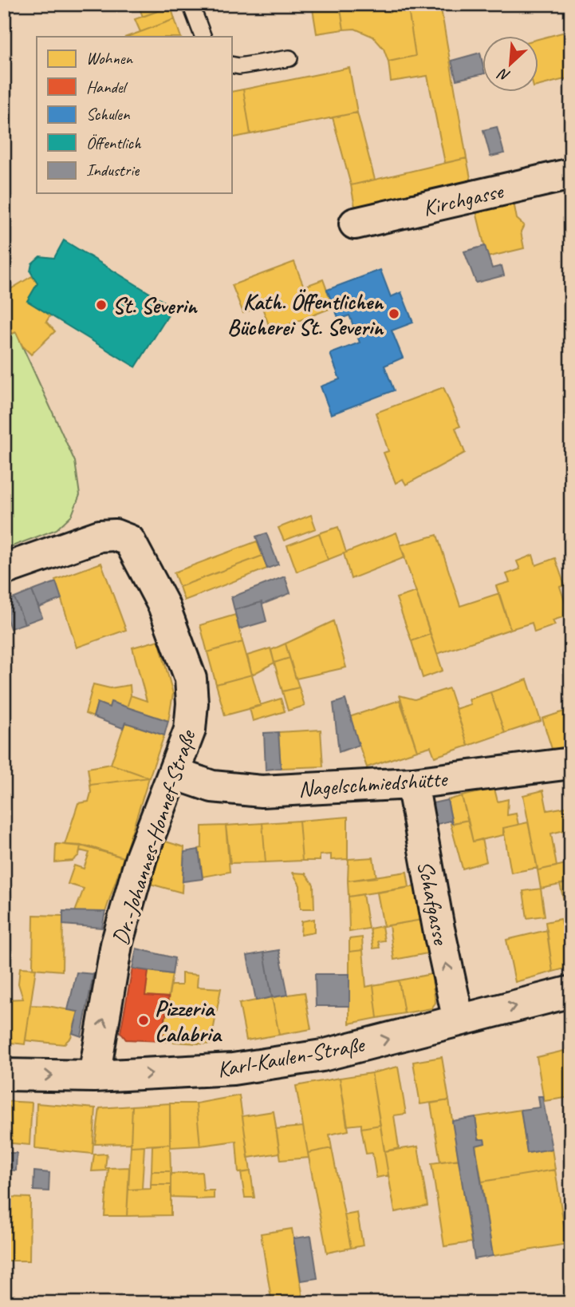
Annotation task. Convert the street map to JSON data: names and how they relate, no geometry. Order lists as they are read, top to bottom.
{
  "streets": {
    "street": [
      "Kirchgasse",
      "Nagelschmiedshütte",
      "Dr.-Johannes-Honnef-Straße",
      "Schafgasse",
      "Karl-Kaulen-Straße"
    ]
  },
  "crossings": [
    ["Nagelschmiedshütte", "Dr.-Johannes-Honnef-Straße"],
    ["Nagelschmiedshütte", "Schafgasse"],
    ["Dr.-Johannes-Honnef-Straße", "Karl-Kaulen-Straße"],
    ["Schafgasse", "Karl-Kaulen-Straße"]
  ],
  "one_way": ["Dr.-Johannes-Honnef-Straße", "Schafgasse", "Karl-Kaulen-Straße"],
  "places": ["St. Severin", "Kath. Öffentlichen Bücherei St. Severin", "Pizzeria Calabria"],
  "legend": [
    "Wohnen",
    "Handel",
    "Schulen",
    "Öffentlich",
    "Industrie"
  ],
  "north": "bottom left"
}
